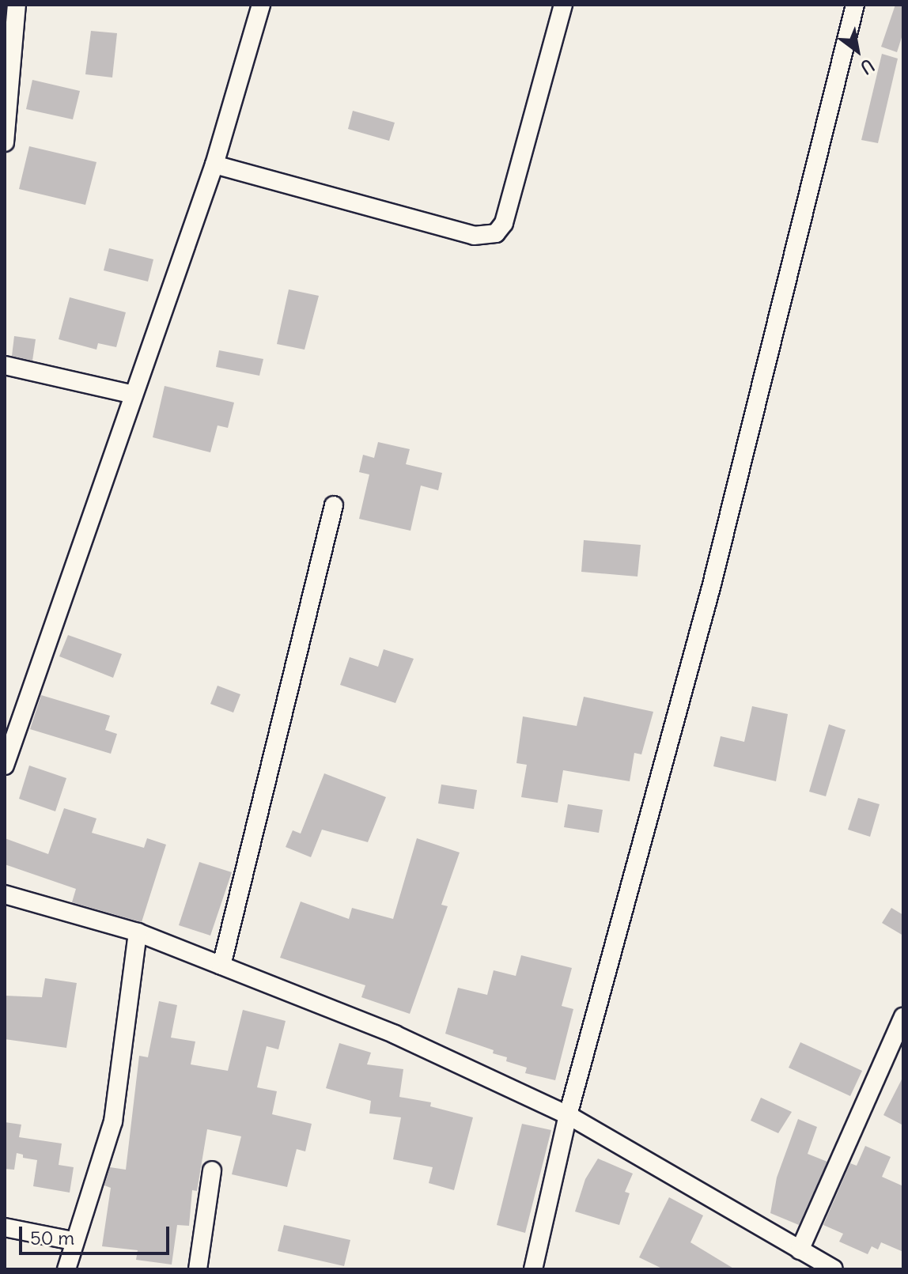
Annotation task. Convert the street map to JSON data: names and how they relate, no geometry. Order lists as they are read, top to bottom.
{
  "scale_bar": "50 m",
  "north": "bottom right"
}
